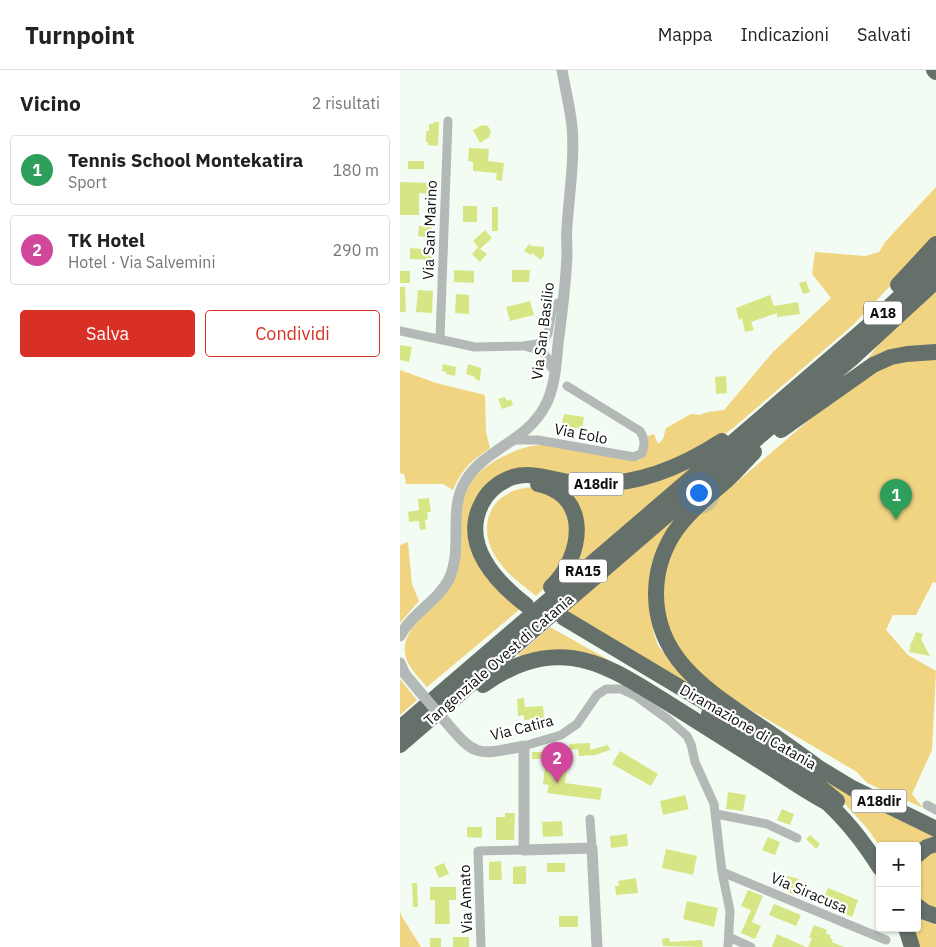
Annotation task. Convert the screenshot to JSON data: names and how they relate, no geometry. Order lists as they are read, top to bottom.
{
  "streets": {
    "highway": [
      "A18",
      "A18dir",
      "RA15",
      "Tangenziale Ovest di Catania",
      "Diramazione di Catania"
    ],
    "street": [
      "Via San Marino",
      "Via San Basilio",
      "Via Eolo",
      "Via Catira",
      "Via Siracusa",
      "Via Amato"
    ]
  },
  "crossings": [
    ["A18", "A18dir"],
    ["A18", "Tangenziale Ovest di Catania"],
    ["Via San Basilio", "Via Eolo"],
    ["A18dir", "Tangenziale Ovest di Catania"]
  ],
  "page": {
    "header": "Turnpoint",
    "nav": ["Mappa", "Indicazioni", "Salvati"],
    "heading": ["Vicino", "2 risultati"],
    "list": [
      {
        "mark": "1",
        "name": "Tennis School Montekatira",
        "note": "Sport",
        "value": "180 m"
      },
      {
        "mark": "2",
        "name": "TK Hotel",
        "note": "Hotel · Via Salvemini",
        "value": "290 m"
      }
    ],
    "buttons": ["Salva", "Condividi"],
    "pins": ["1", "2"],
    "map_buttons": ["+", "−"]
  }
}
